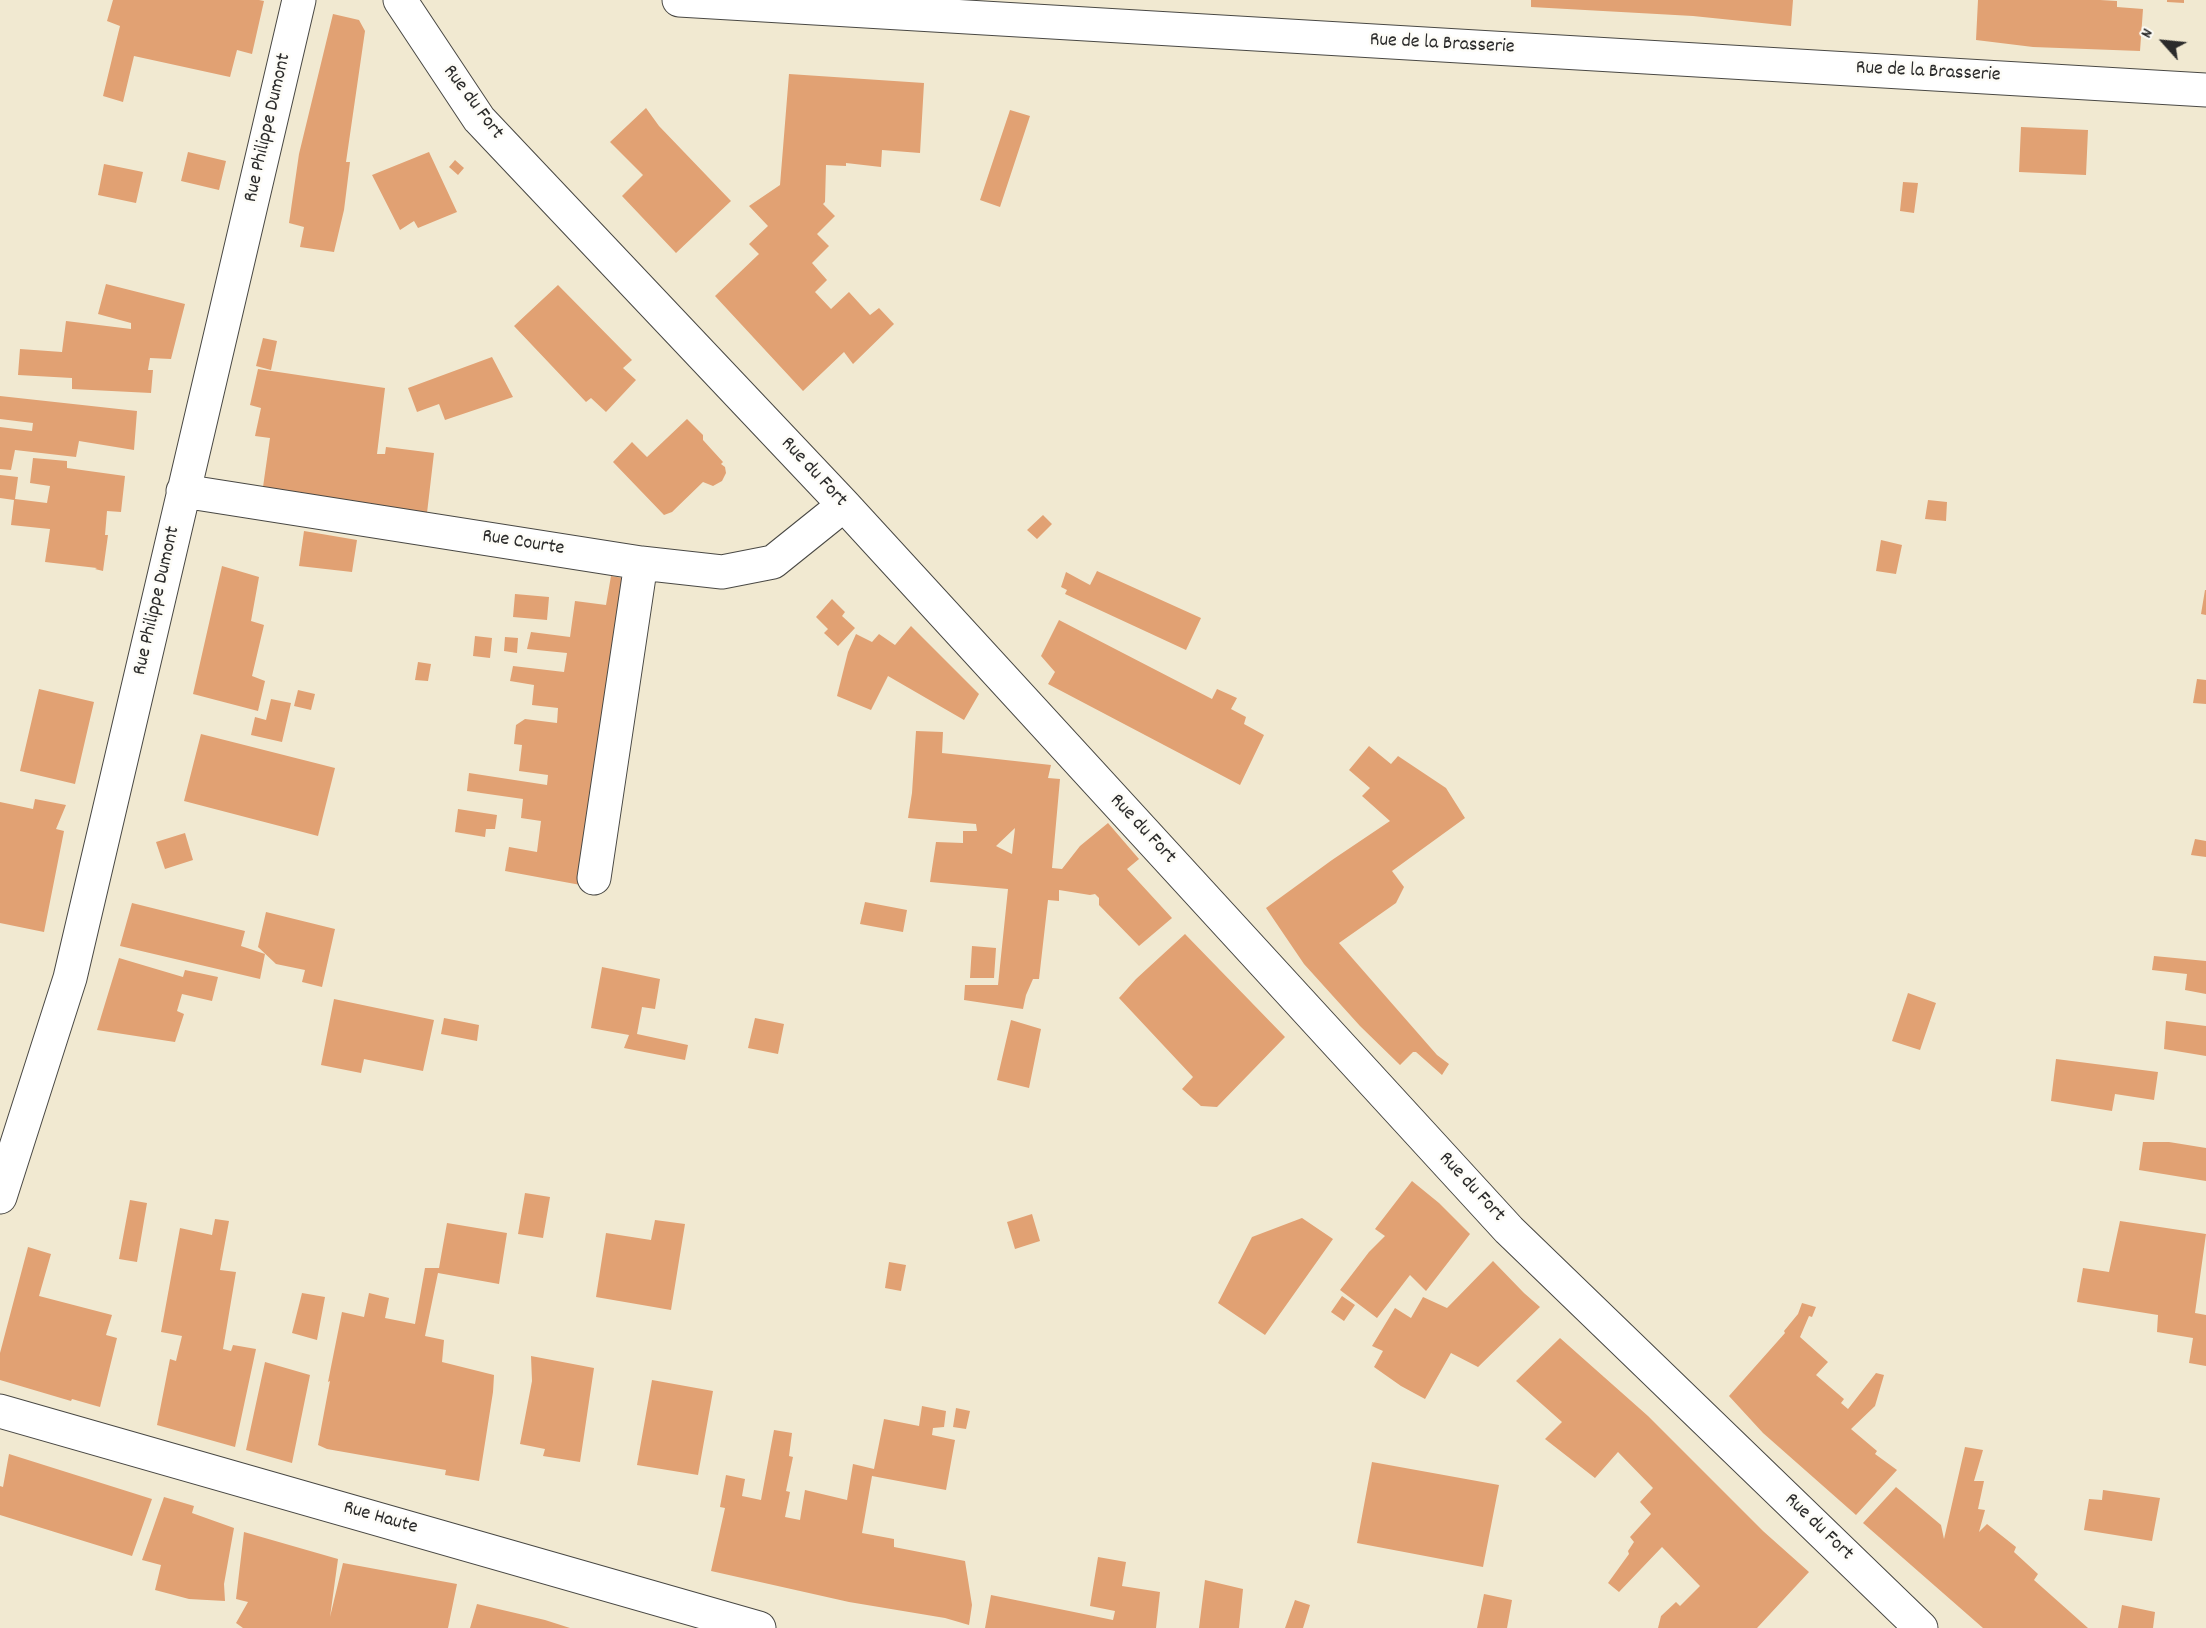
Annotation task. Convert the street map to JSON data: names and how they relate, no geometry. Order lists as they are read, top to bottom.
{
  "streets": {
    "street": [
      "Rue de la Brasserie",
      "Rue du Fort",
      "Rue Philippe Dumont",
      "Rue Courte",
      "Rue Haute"
    ]
  },
  "crossings": [
    ["Rue du Fort", "Rue Courte"],
    ["Rue Philippe Dumont", "Rue Courte"]
  ],
  "north": "top left"
}
